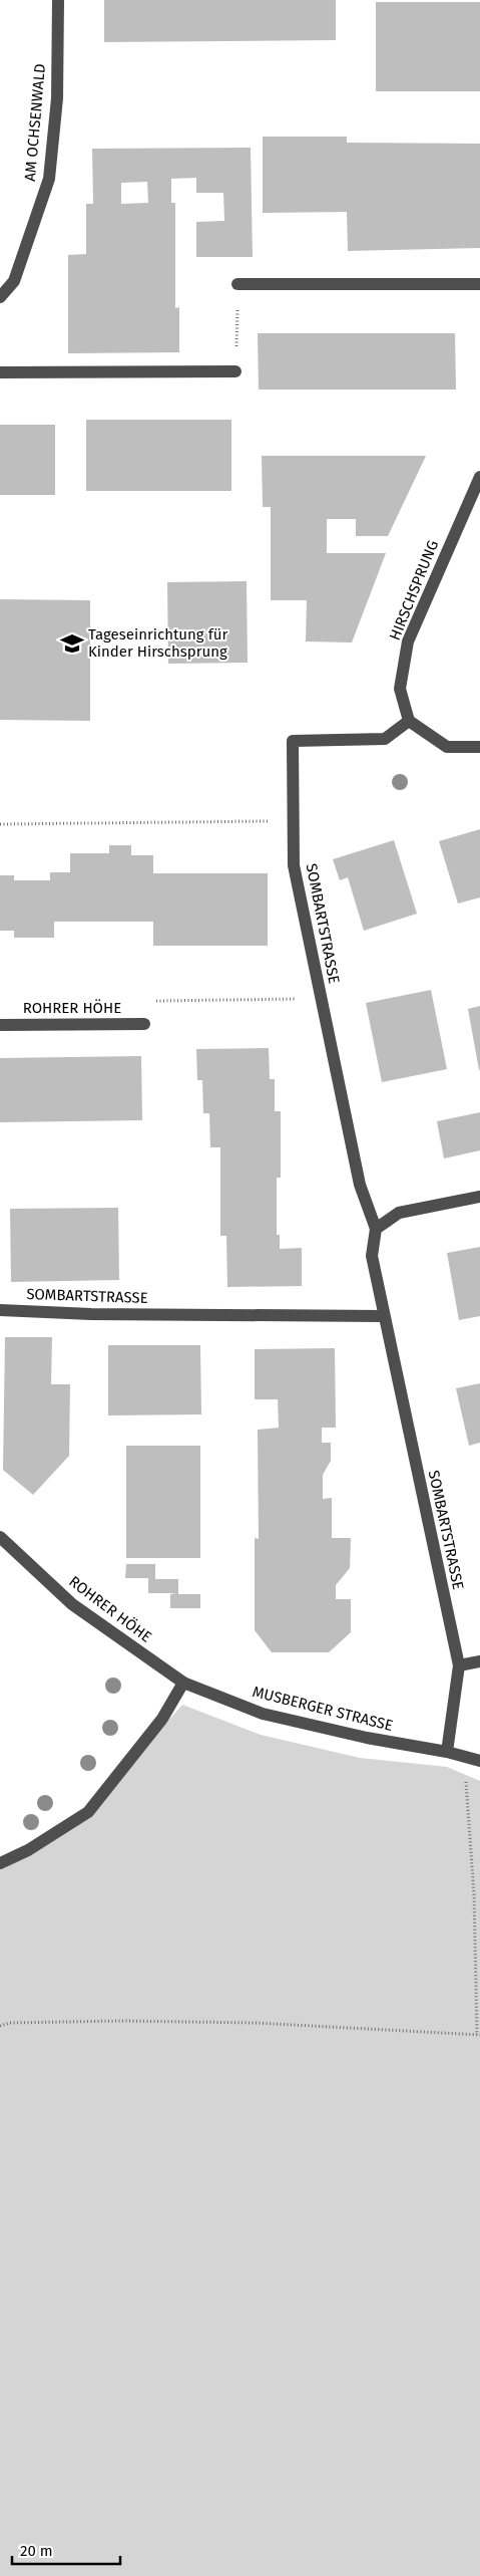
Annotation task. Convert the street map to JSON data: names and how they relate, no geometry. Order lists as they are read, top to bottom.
{
  "streets": {
    "street": [
      "AM OCHSENWALD",
      "HIRSCHSPRUNG",
      "SOMBARTSTRASSE",
      "ROHRER HÖHE",
      "MUSBERGER STRASSE"
    ]
  },
  "crossings": [
    ["HIRSCHSPRUNG", "SOMBARTSTRASSE"],
    ["SOMBARTSTRASSE", "MUSBERGER STRASSE"],
    ["ROHRER HÖHE", "MUSBERGER STRASSE"]
  ],
  "places": {
    "school or university": ["Tageseinrichtung für Kinder Hirschsprung"]
  },
  "scale_bar": "20 m"
}
